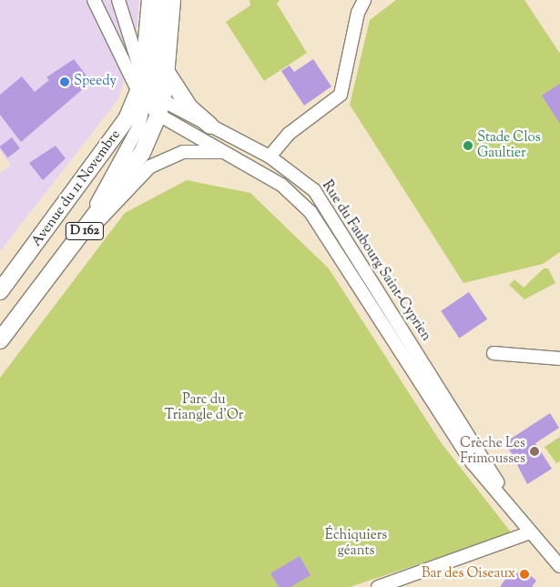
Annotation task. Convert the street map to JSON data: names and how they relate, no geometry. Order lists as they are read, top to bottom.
{
  "streets": {
    "main road": ["Avenue du 11 Novembre", "D 162"],
    "street": ["Rue du Faubourg Saint-Cyprien"]
  },
  "crossings": [
    ["Avenue du 11 Novembre", "D 162"],
    ["Avenue du 11 Novembre", "Rue du Faubourg Saint-Cyprien"],
    ["D 162", "Rue du Faubourg Saint-Cyprien"]
  ],
  "parks": ["Parc du Triangle d'Or", "Échiquiers géants"],
  "places": [
    "Speedy",
    "Stade Clos Gaultier",
    "Crèche Les Frimousses",
    "Bar des Oiseaux"
  ]
}
